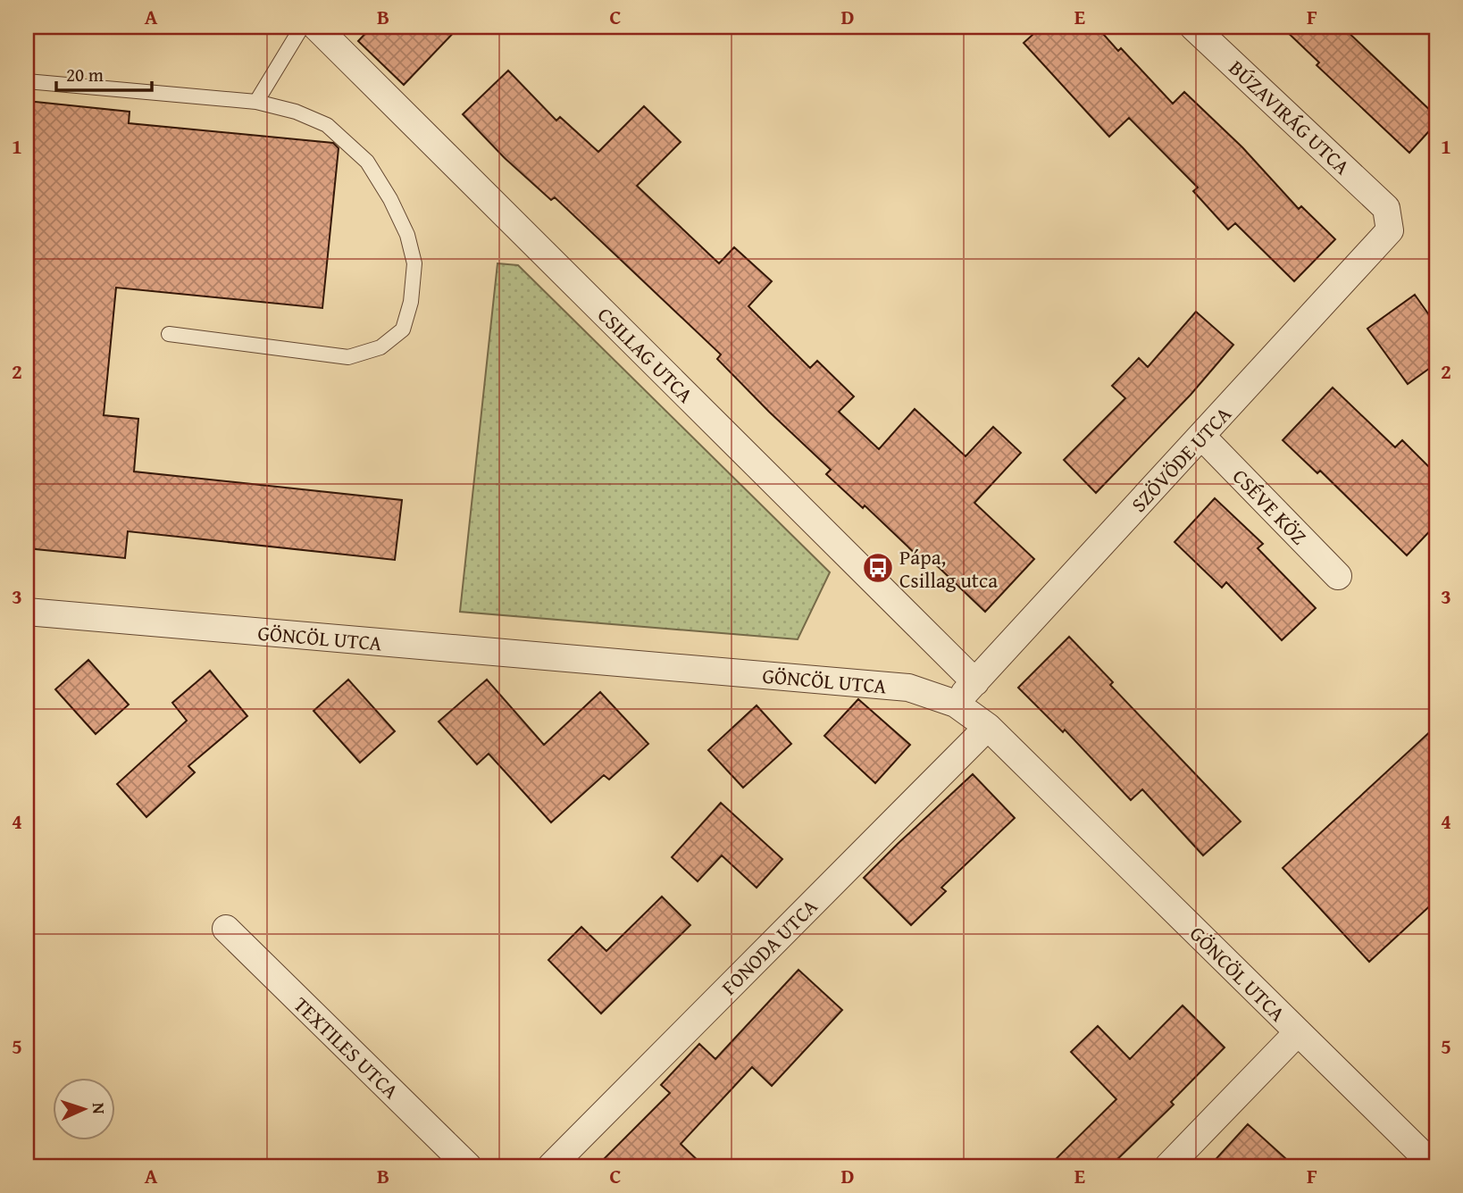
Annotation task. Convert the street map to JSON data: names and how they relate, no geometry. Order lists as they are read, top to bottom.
{
  "streets": {
    "street": [
      "BÚZAVIRÁG UTCA",
      "CSILLAG UTCA",
      "SZÖVÖDE UTCA",
      "CSÉVE KÖZ",
      "GÖNCÖL UTCA",
      "FONODA UTCA",
      "TEXTILES UTCA"
    ]
  },
  "crossings": [
    ["BÚZAVIRÁG UTCA", "SZÖVÖDE UTCA"],
    ["CSILLAG UTCA", "SZÖVÖDE UTCA"],
    ["SZÖVÖDE UTCA", "CSÉVE KÖZ"],
    ["SZÖVÖDE UTCA", "GÖNCÖL UTCA"],
    ["GÖNCÖL UTCA", "FONODA UTCA"]
  ],
  "places": {
    "bus stop": ["Pápa, Csillag utca"]
  },
  "scale_bar": "20 m",
  "north": "right",
  "grid": {
    "columns": [
      "A",
      "B",
      "C",
      "D",
      "E",
      "F"
    ],
    "rows": [
      "1",
      "2",
      "3",
      "4",
      "5"
    ]
  }
}
